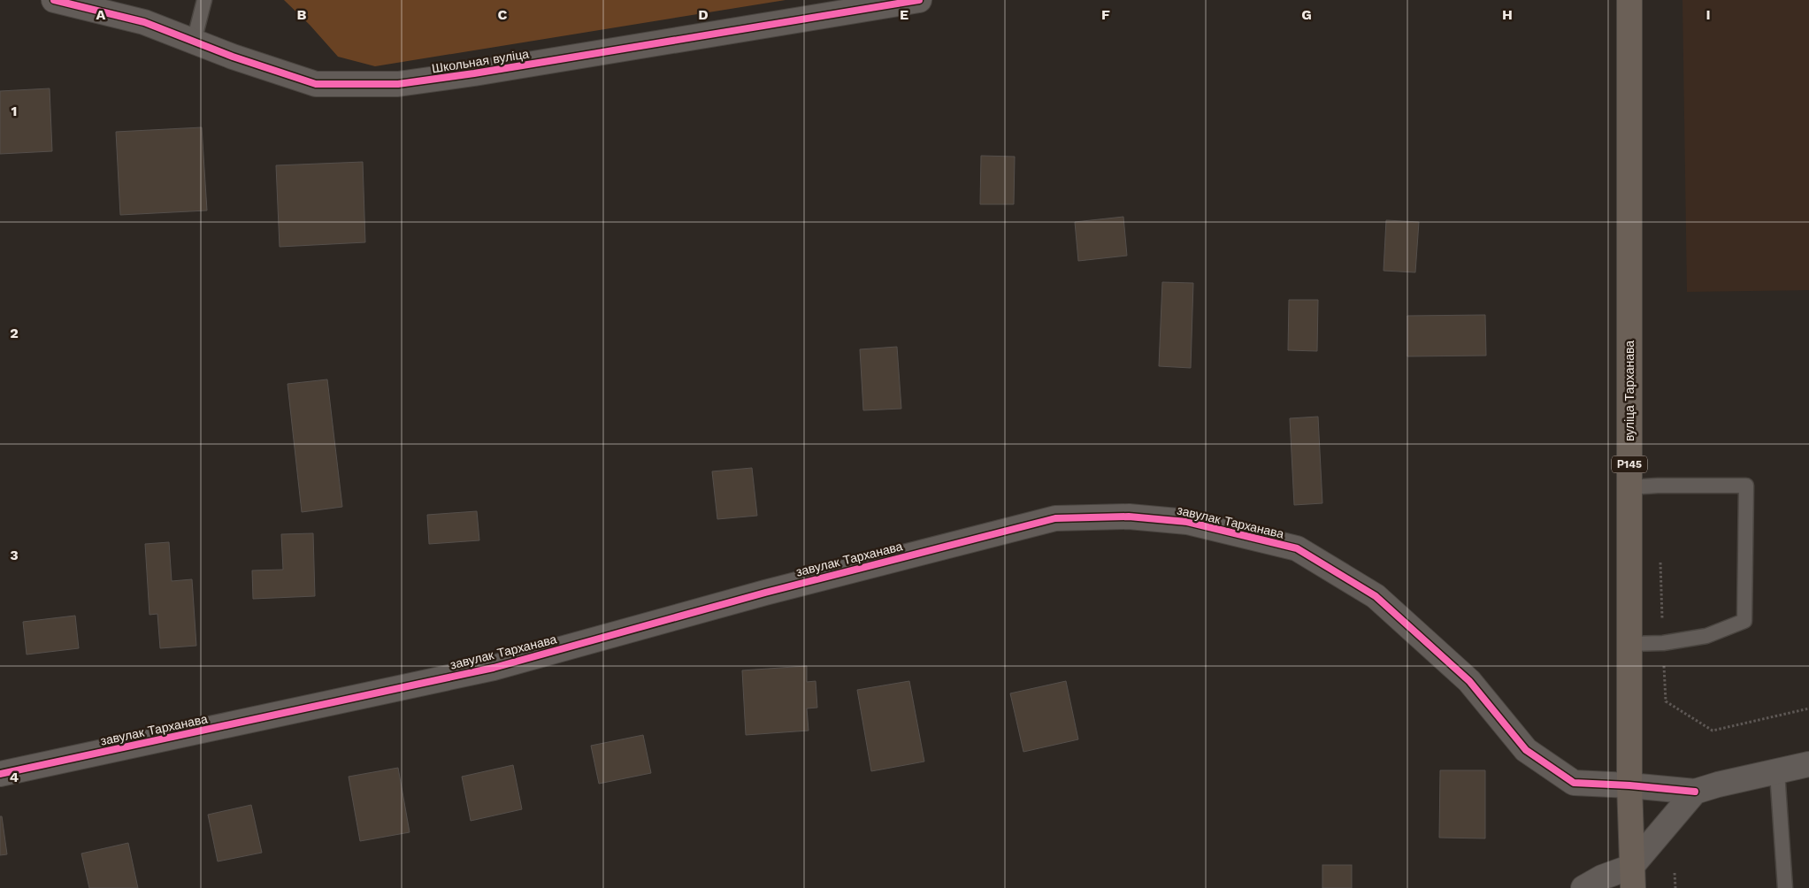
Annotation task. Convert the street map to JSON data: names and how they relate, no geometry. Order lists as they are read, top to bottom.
{
  "streets": {
    "main road": ["вуліца Тарханава", "Р145"],
    "street": ["Школьная вуліца", "завулак Тарханава"]
  },
  "crossings": [
    ["вуліца Тарханава", "завулак Тарханава"]
  ],
  "grid": {
    "columns": [
      "A",
      "B",
      "C",
      "D",
      "E",
      "F",
      "G",
      "H",
      "I"
    ],
    "rows": [
      "1",
      "2",
      "3",
      "4"
    ]
  }
}
